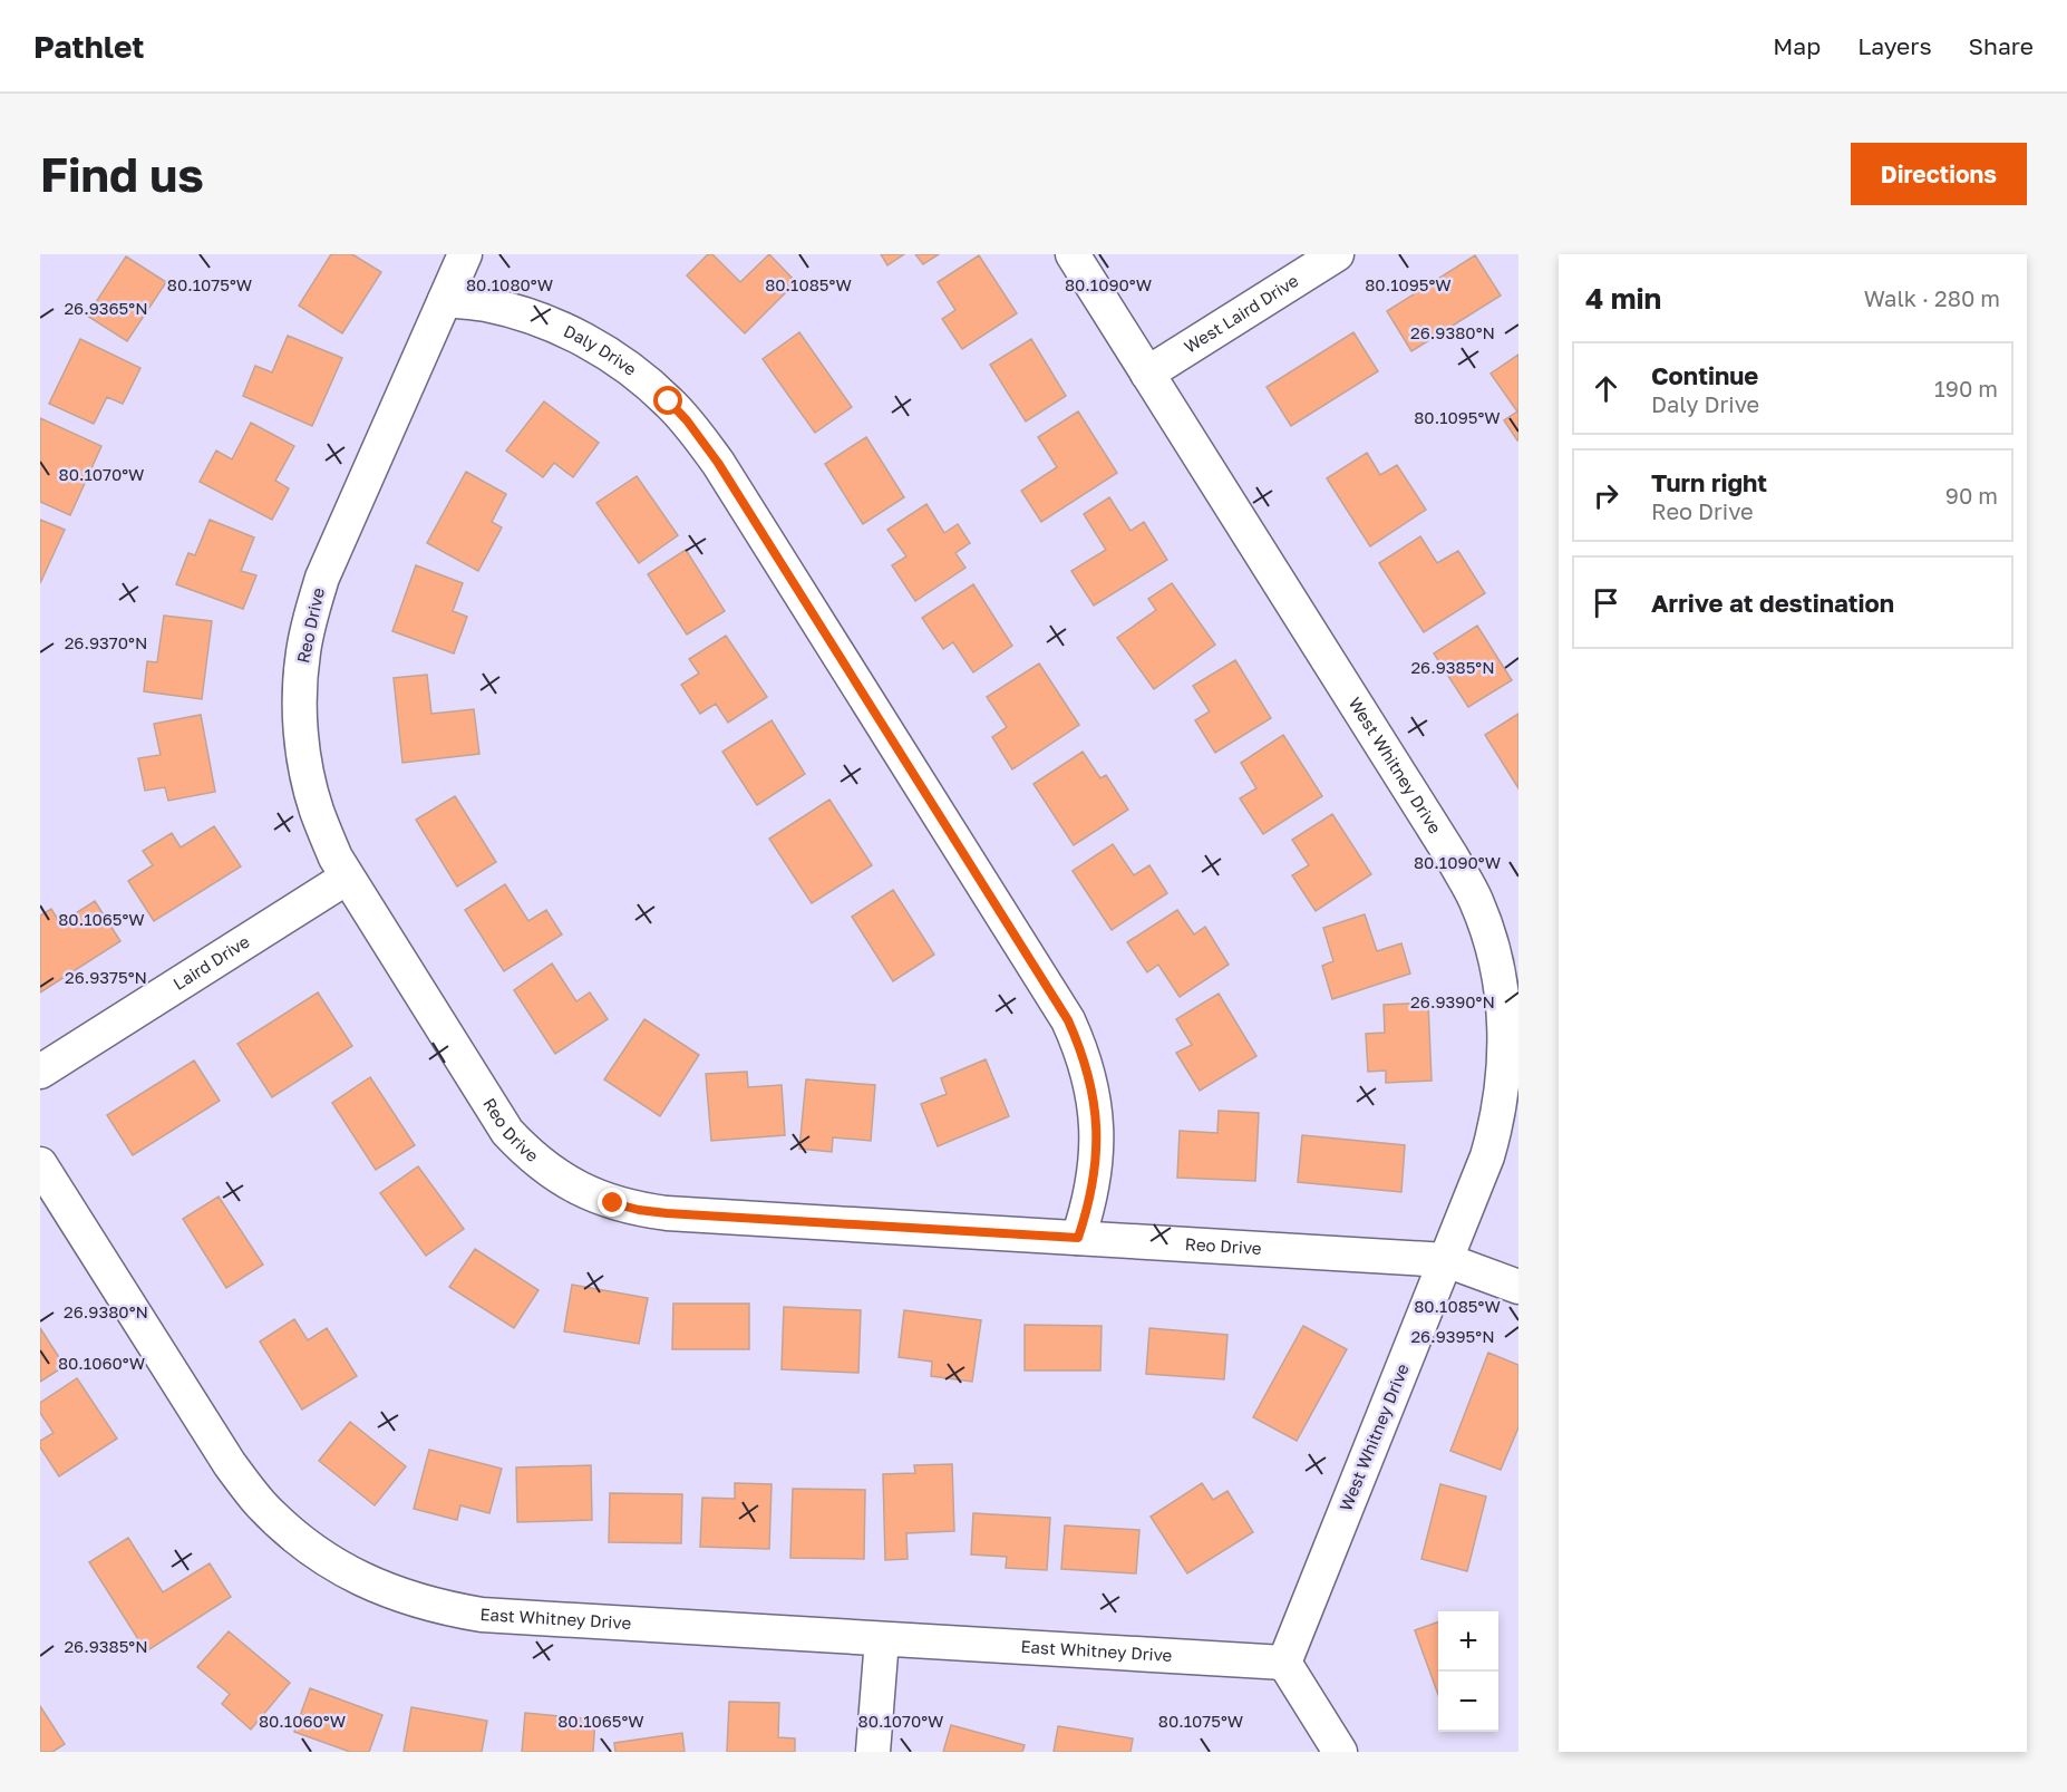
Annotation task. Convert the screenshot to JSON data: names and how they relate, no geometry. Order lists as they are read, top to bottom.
{
  "streets": {
    "street": [
      "West Laird Drive",
      "Daly Drive",
      "Reo Drive",
      "West Whitney Drive",
      "Laird Drive",
      "East Whitney Drive"
    ]
  },
  "crossings": [
    ["West Laird Drive", "West Whitney Drive"],
    ["Daly Drive", "Reo Drive"],
    ["Reo Drive", "West Whitney Drive"],
    ["Reo Drive", "Laird Drive"],
    ["West Whitney Drive", "East Whitney Drive"]
  ],
  "page": {
    "header": "Pathlet",
    "nav": ["Map", "Layers", "Share"],
    "buttons": "Directions",
    "title": "Find us",
    "heading": ["4 min", "Walk · 280 m"],
    "list": [
      ["Continue", "Daly Drive", "190 m"],
      ["Turn right", "Reo Drive", "90 m"],
      "Arrive at destination"
    ],
    "map_buttons": ["+", "−"]
  },
  "coordinates": [
    "80.1075°W",
    "80.1080°W",
    "80.1085°W",
    "80.1095°W",
    "80.1090°W",
    "26.9365°N",
    "26.9380°N",
    "80.1070°W",
    "26.9370°N",
    "26.9385°N",
    "80.1065°W",
    "26.9375°N",
    "26.9390°N",
    "26.9395°N",
    "80.1060°W"
  ]
}
